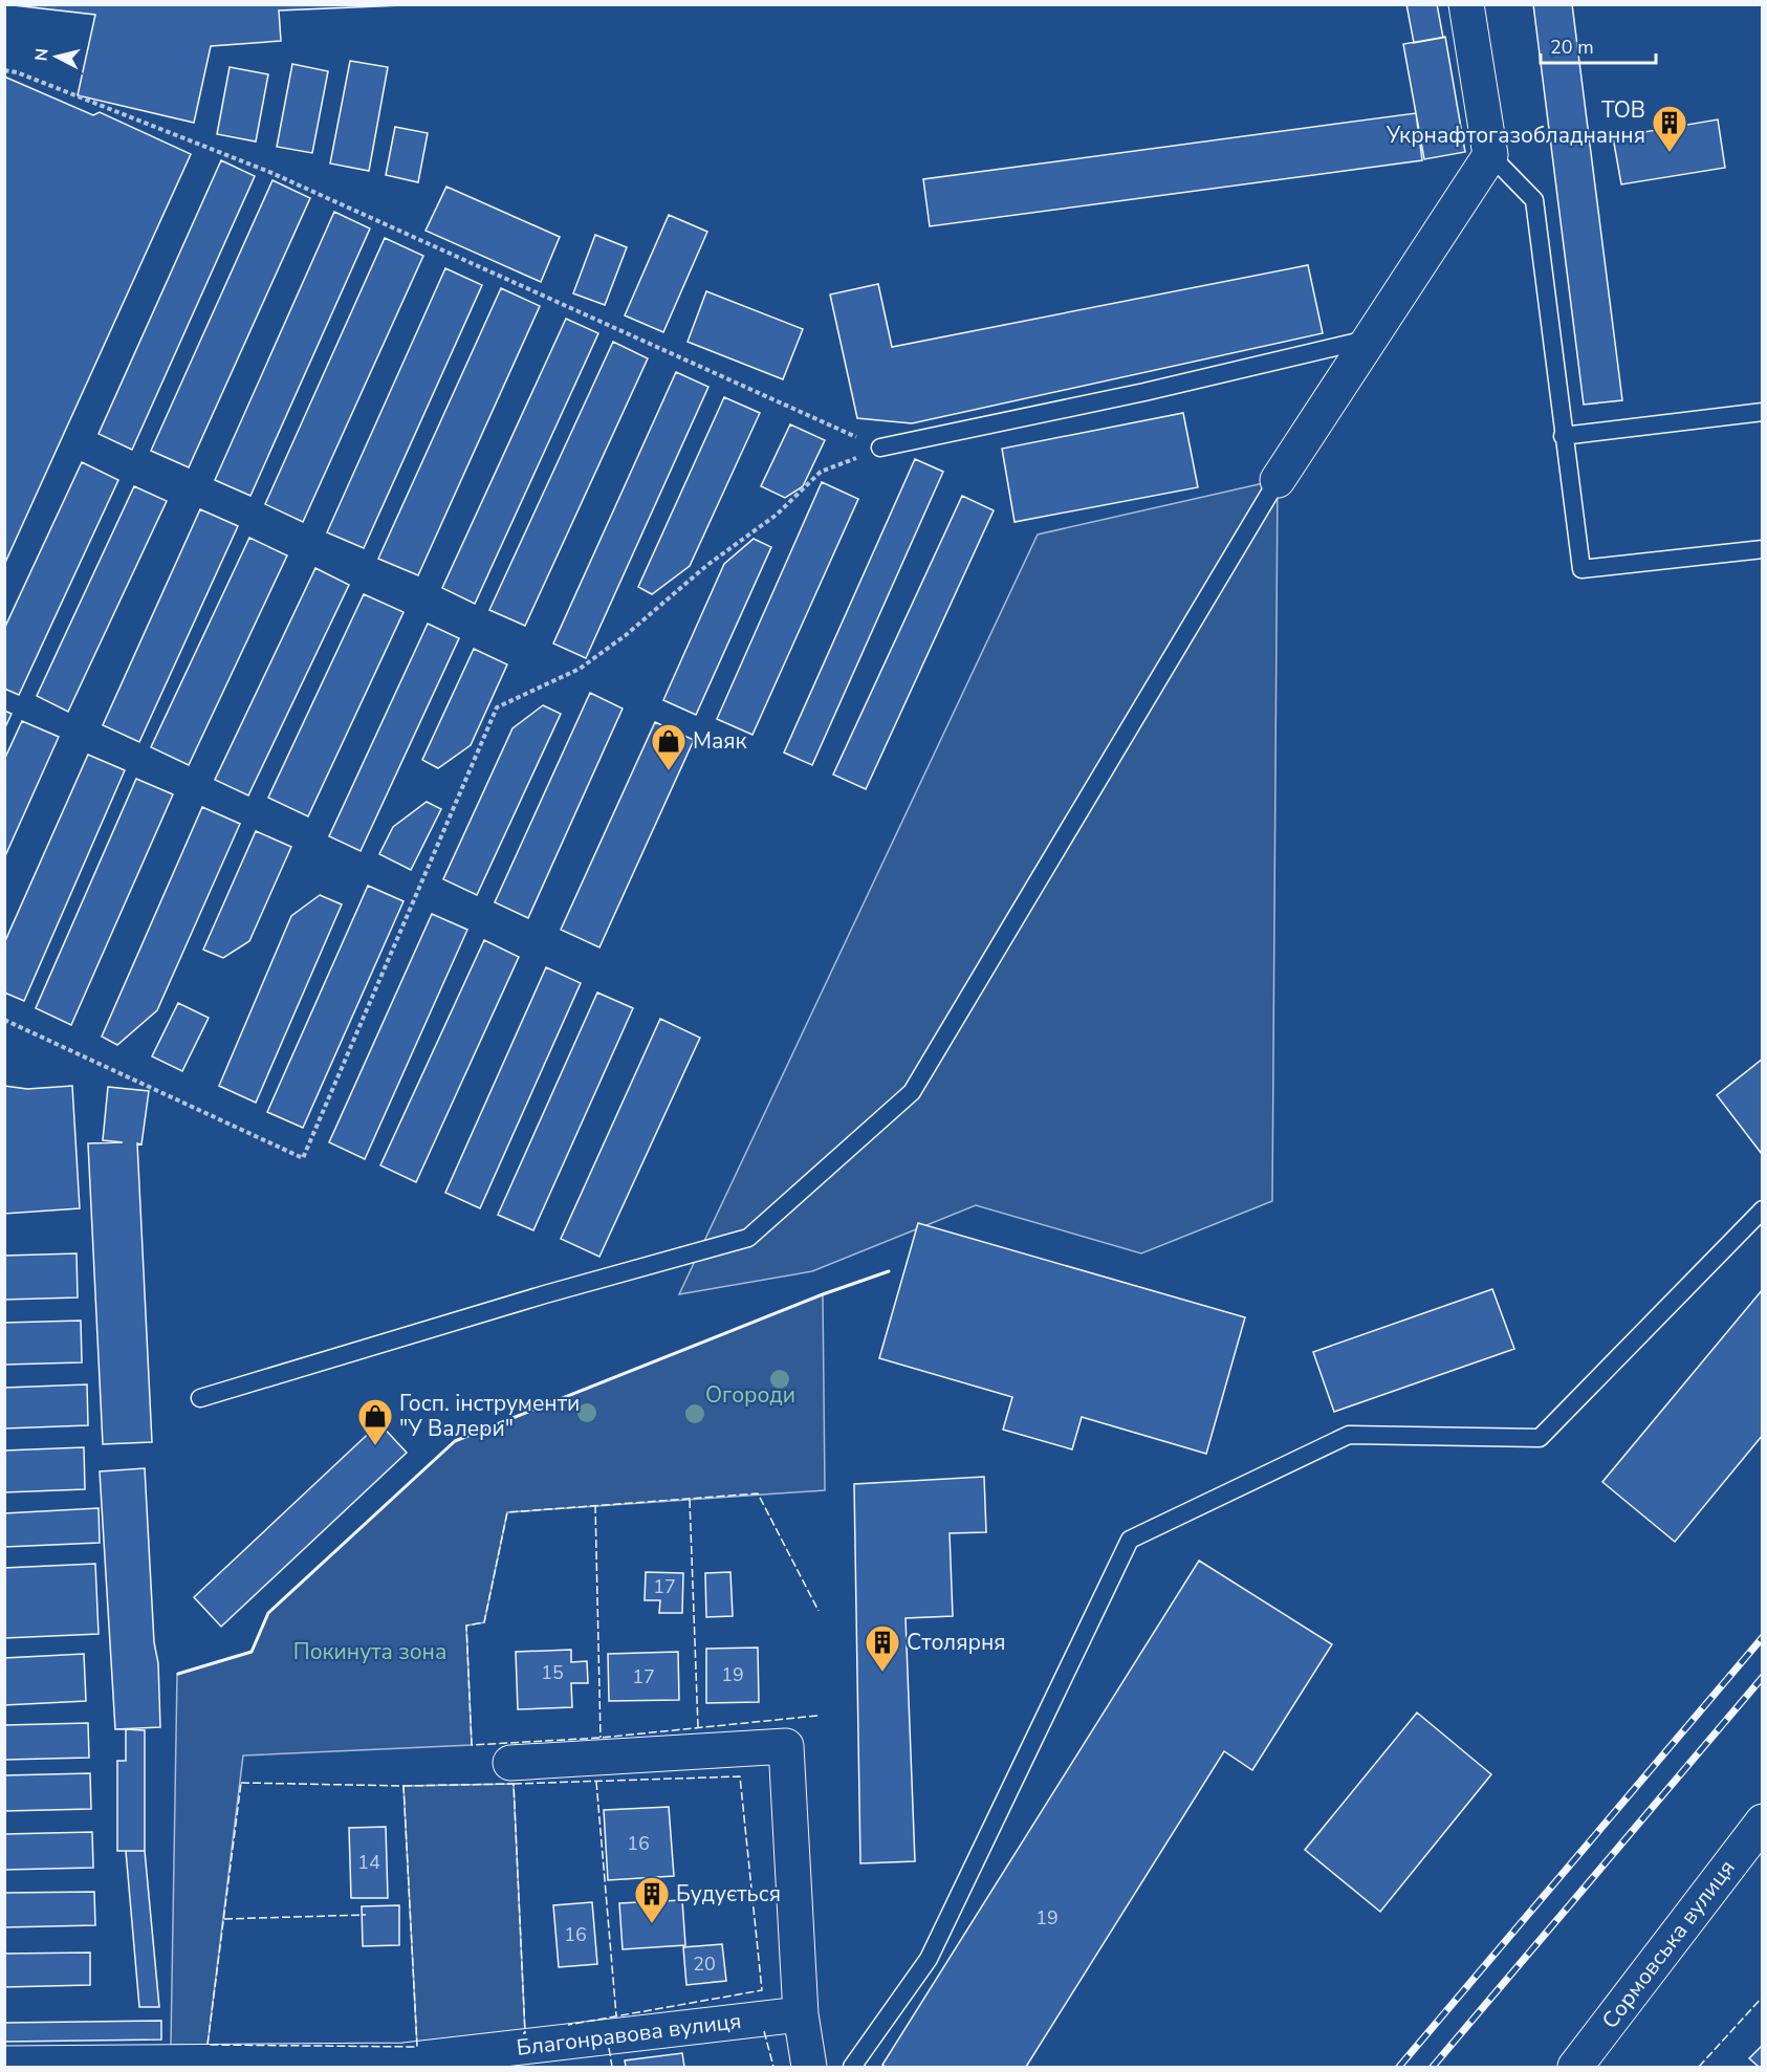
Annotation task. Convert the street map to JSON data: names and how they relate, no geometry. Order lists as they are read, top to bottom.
{
  "streets": {
    "street": ["Сормовська вулиця", "Благонравова вулиця"]
  },
  "parks": ["Огороди", "Покинута зона"],
  "places": {
    "building": ["ТОВ Укрнафтогазобладнання", "Столярня", "Будується"],
    "shop": ["Маяк", "Госп. інструменти \"У Валери\""]
  },
  "house_numbers": [
    "17",
    "15",
    "19",
    "17",
    "16",
    "14",
    "19",
    "16",
    "20"
  ],
  "scale_bar": "20 m",
  "north": "left"
}
